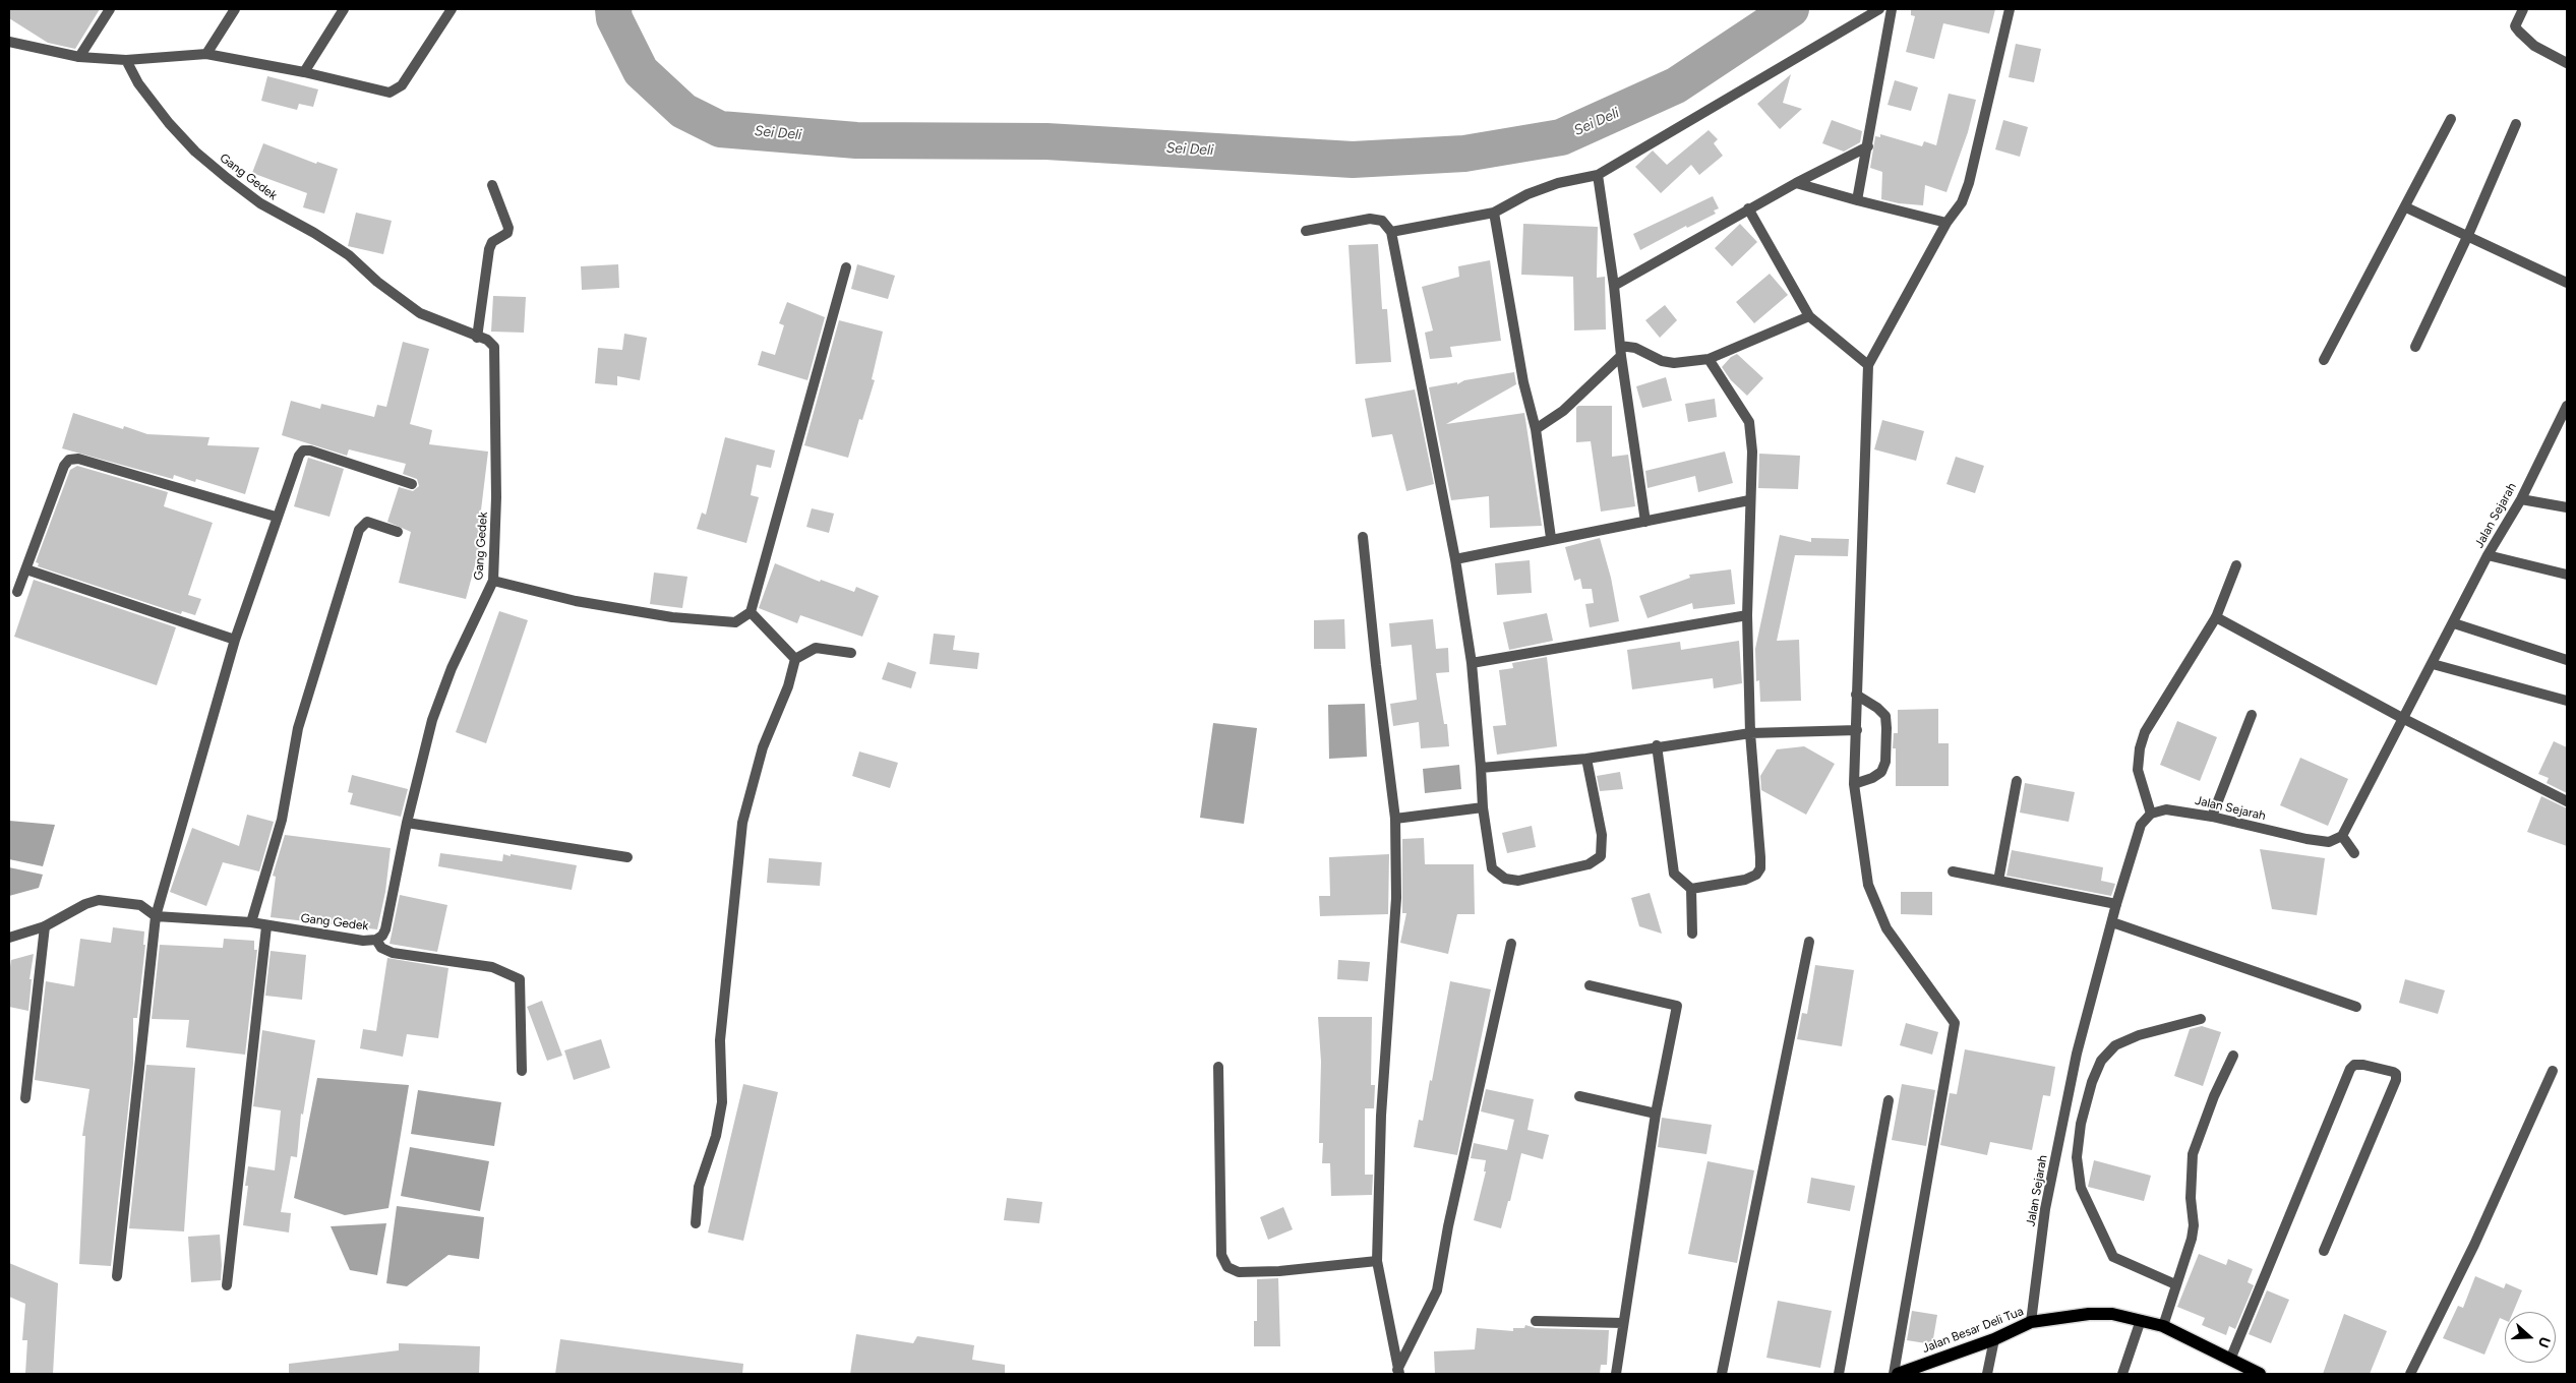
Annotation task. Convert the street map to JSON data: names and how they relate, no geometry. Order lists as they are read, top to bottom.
{
  "streets": {
    "main road": ["Jalan Besar Deli Tua"],
    "street": ["Gang Gedek", "Jalan Sejarah"]
  },
  "crossings": [
    ["Jalan Sejarah", "Jalan Besar Deli Tua"]
  ],
  "water": ["Sei Deli"],
  "north": "right"
}
